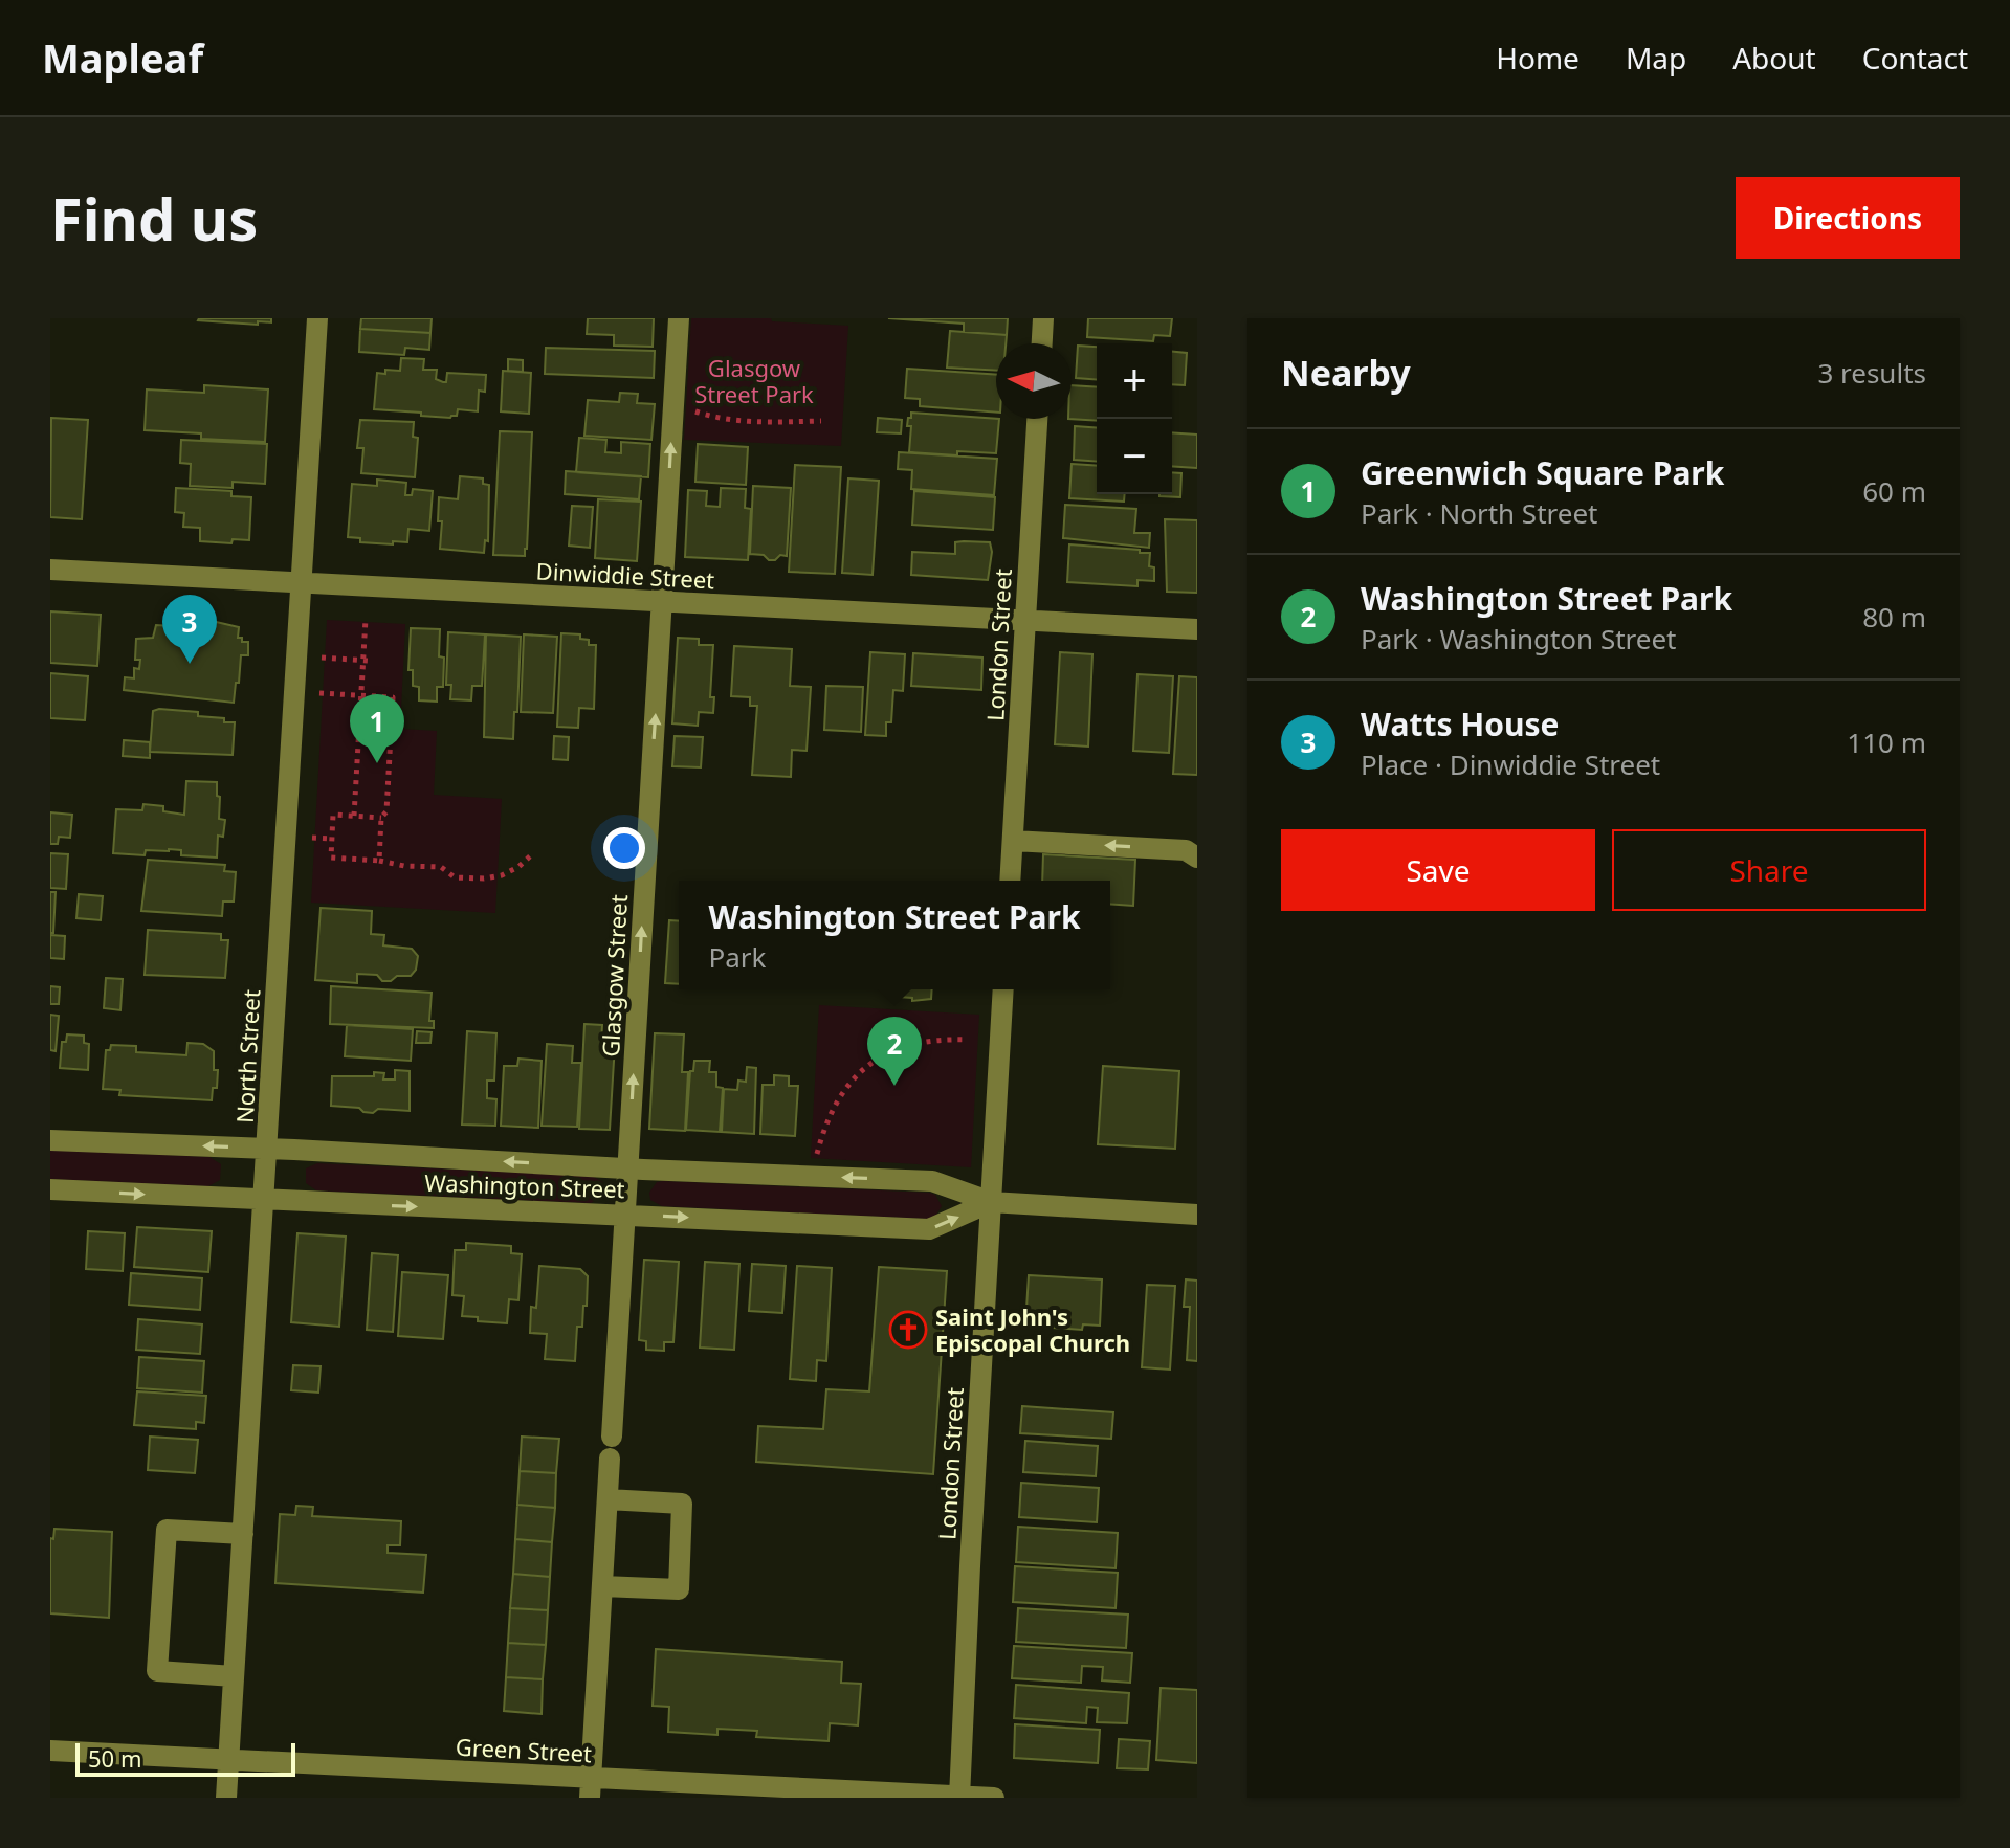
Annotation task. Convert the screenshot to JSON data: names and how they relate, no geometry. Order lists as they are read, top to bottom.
{
  "streets": {
    "street": [
      "Dinwiddie Street",
      "London Street",
      "Glasgow Street",
      "North Street",
      "Washington Street",
      "Green Street"
    ]
  },
  "crossings": [
    ["Dinwiddie Street", "London Street"],
    ["Dinwiddie Street", "Glasgow Street"],
    ["Dinwiddie Street", "North Street"],
    ["London Street", "Washington Street"],
    ["London Street", "Green Street"],
    ["Glasgow Street", "Washington Street"],
    ["North Street", "Washington Street"],
    ["North Street", "Green Street"]
  ],
  "one_way": ["Glasgow Street"],
  "parks": ["Glasgow Street Park"],
  "places": {
    "church": ["Saint John's Episcopal Church"]
  },
  "scale_bar": "50 m",
  "north": "left",
  "page": {
    "header": "Mapleaf",
    "nav": [
      "Home",
      "Map",
      "About",
      "Contact"
    ],
    "buttons": [
      "Directions",
      ["Save", "Share"]
    ],
    "title": "Find us",
    "heading": ["Nearby", "3 results"],
    "map_buttons": ["+", "−"],
    "list": [
      {
        "mark": "1",
        "name": "Greenwich Square Park",
        "note": "Park · North Street",
        "value": "60 m"
      },
      {
        "mark": "2",
        "name": "Washington Street Park",
        "note": "Park · Washington Street",
        "value": "80 m"
      },
      {
        "mark": "3",
        "name": "Watts House",
        "note": "Place · Dinwiddie Street",
        "value": "110 m"
      }
    ],
    "pins": ["3", "1", "2"],
    "popup": ["Washington Street Park", "Park"],
    "scale": "50 m"
  }
}
